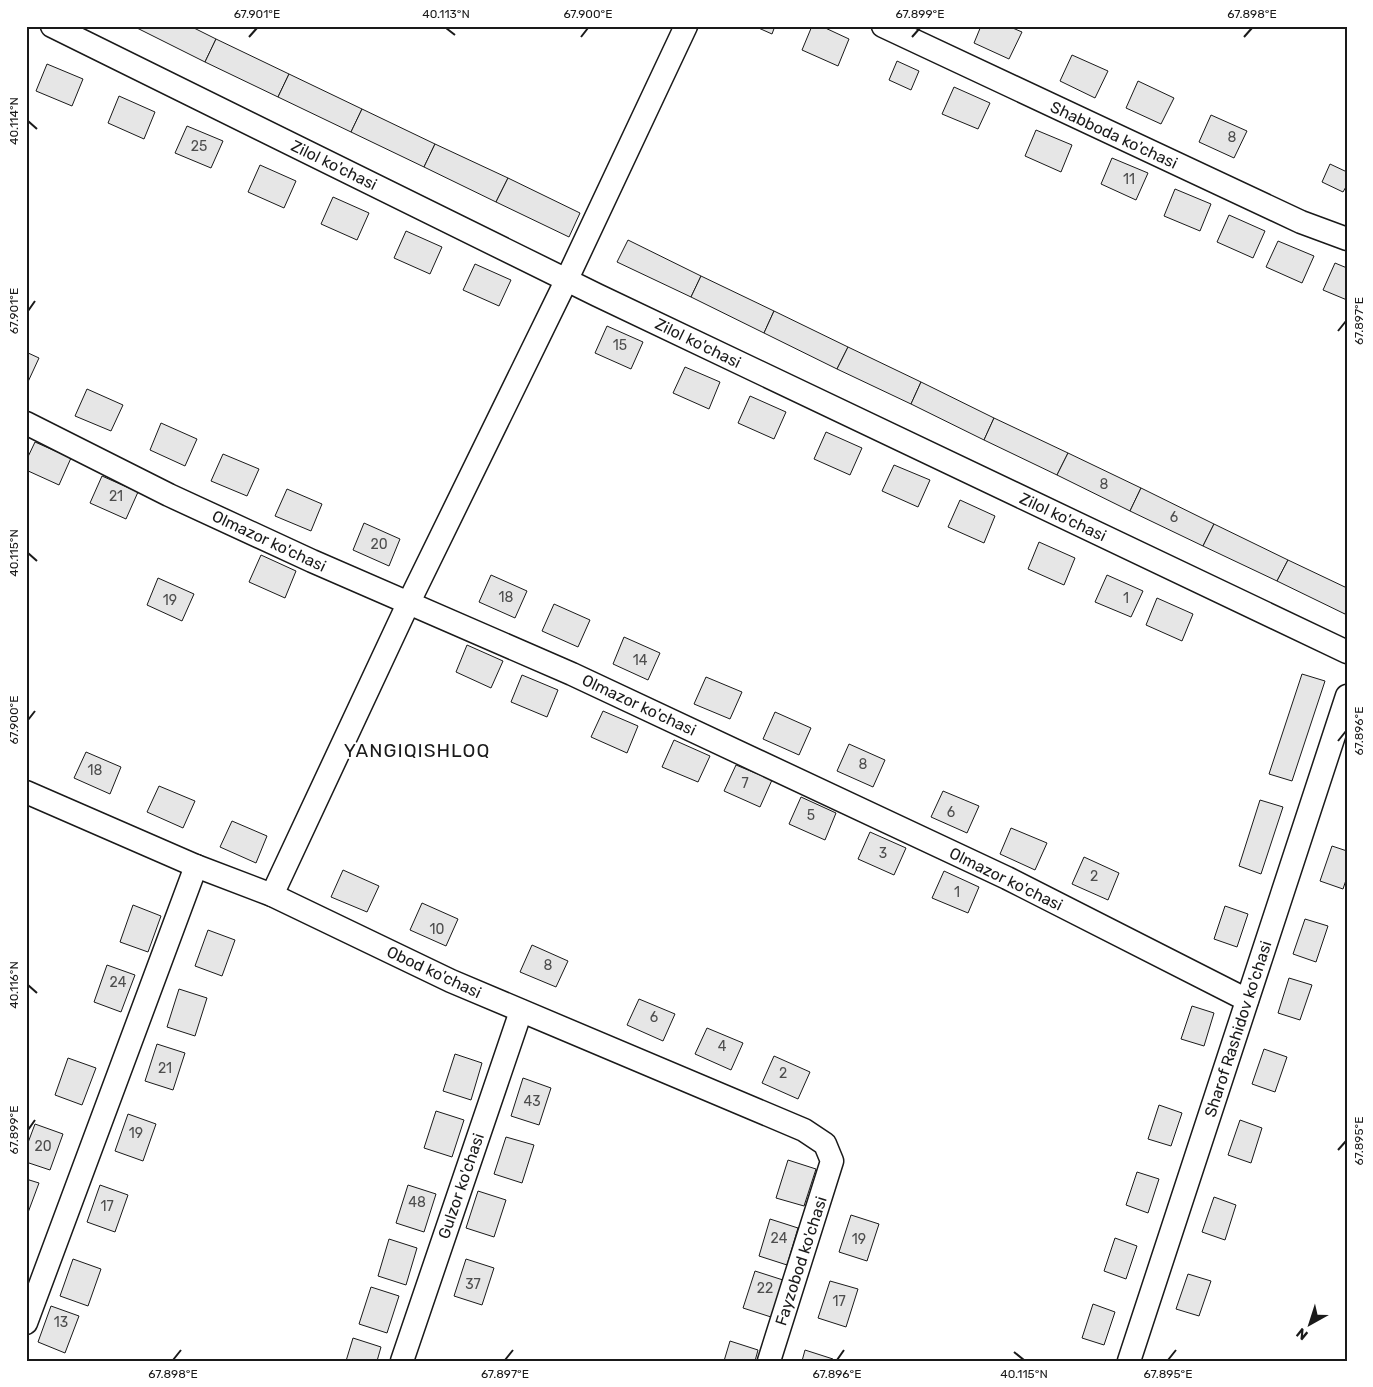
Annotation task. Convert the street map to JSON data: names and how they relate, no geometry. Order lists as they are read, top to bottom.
{
  "streets": {
    "street": [
      "Shabboda ko'chasi",
      "Zilol ko'chasi",
      "Olmazor ko'chasi",
      "Obod ko'chasi",
      "Sharof Rashidov ko'chasi",
      "Gulzor ko'chasi",
      "Fayzobod ko'chasi"
    ]
  },
  "crossings": [
    ["Olmazor ko'chasi", "Sharof Rashidov ko'chasi"],
    ["Obod ko'chasi", "Gulzor ko'chasi"],
    ["Obod ko'chasi", "Fayzobod ko'chasi"]
  ],
  "districts": ["YANGIQISHLOQ"],
  "house_numbers": [
    "8",
    "25",
    "11",
    "15",
    "8",
    "21",
    "6",
    "20",
    "18",
    "1",
    "19",
    "14",
    "8",
    "18",
    "7",
    "6",
    "5",
    "3",
    "2",
    "1",
    "10",
    "8",
    "24",
    "6",
    "4",
    "21",
    "2",
    "43",
    "19",
    "20",
    "48",
    "17",
    "24",
    "19",
    "37",
    "22",
    "17",
    "13"
  ],
  "north": "bottom left",
  "coordinates": [
    "67.901°E",
    "40.113°N",
    "67.900°E",
    "67.899°E",
    "67.898°E",
    "40.114°N",
    "67.897°E",
    "40.115°N",
    "67.896°E",
    "40.116°N",
    "67.895°E"
  ]
}
